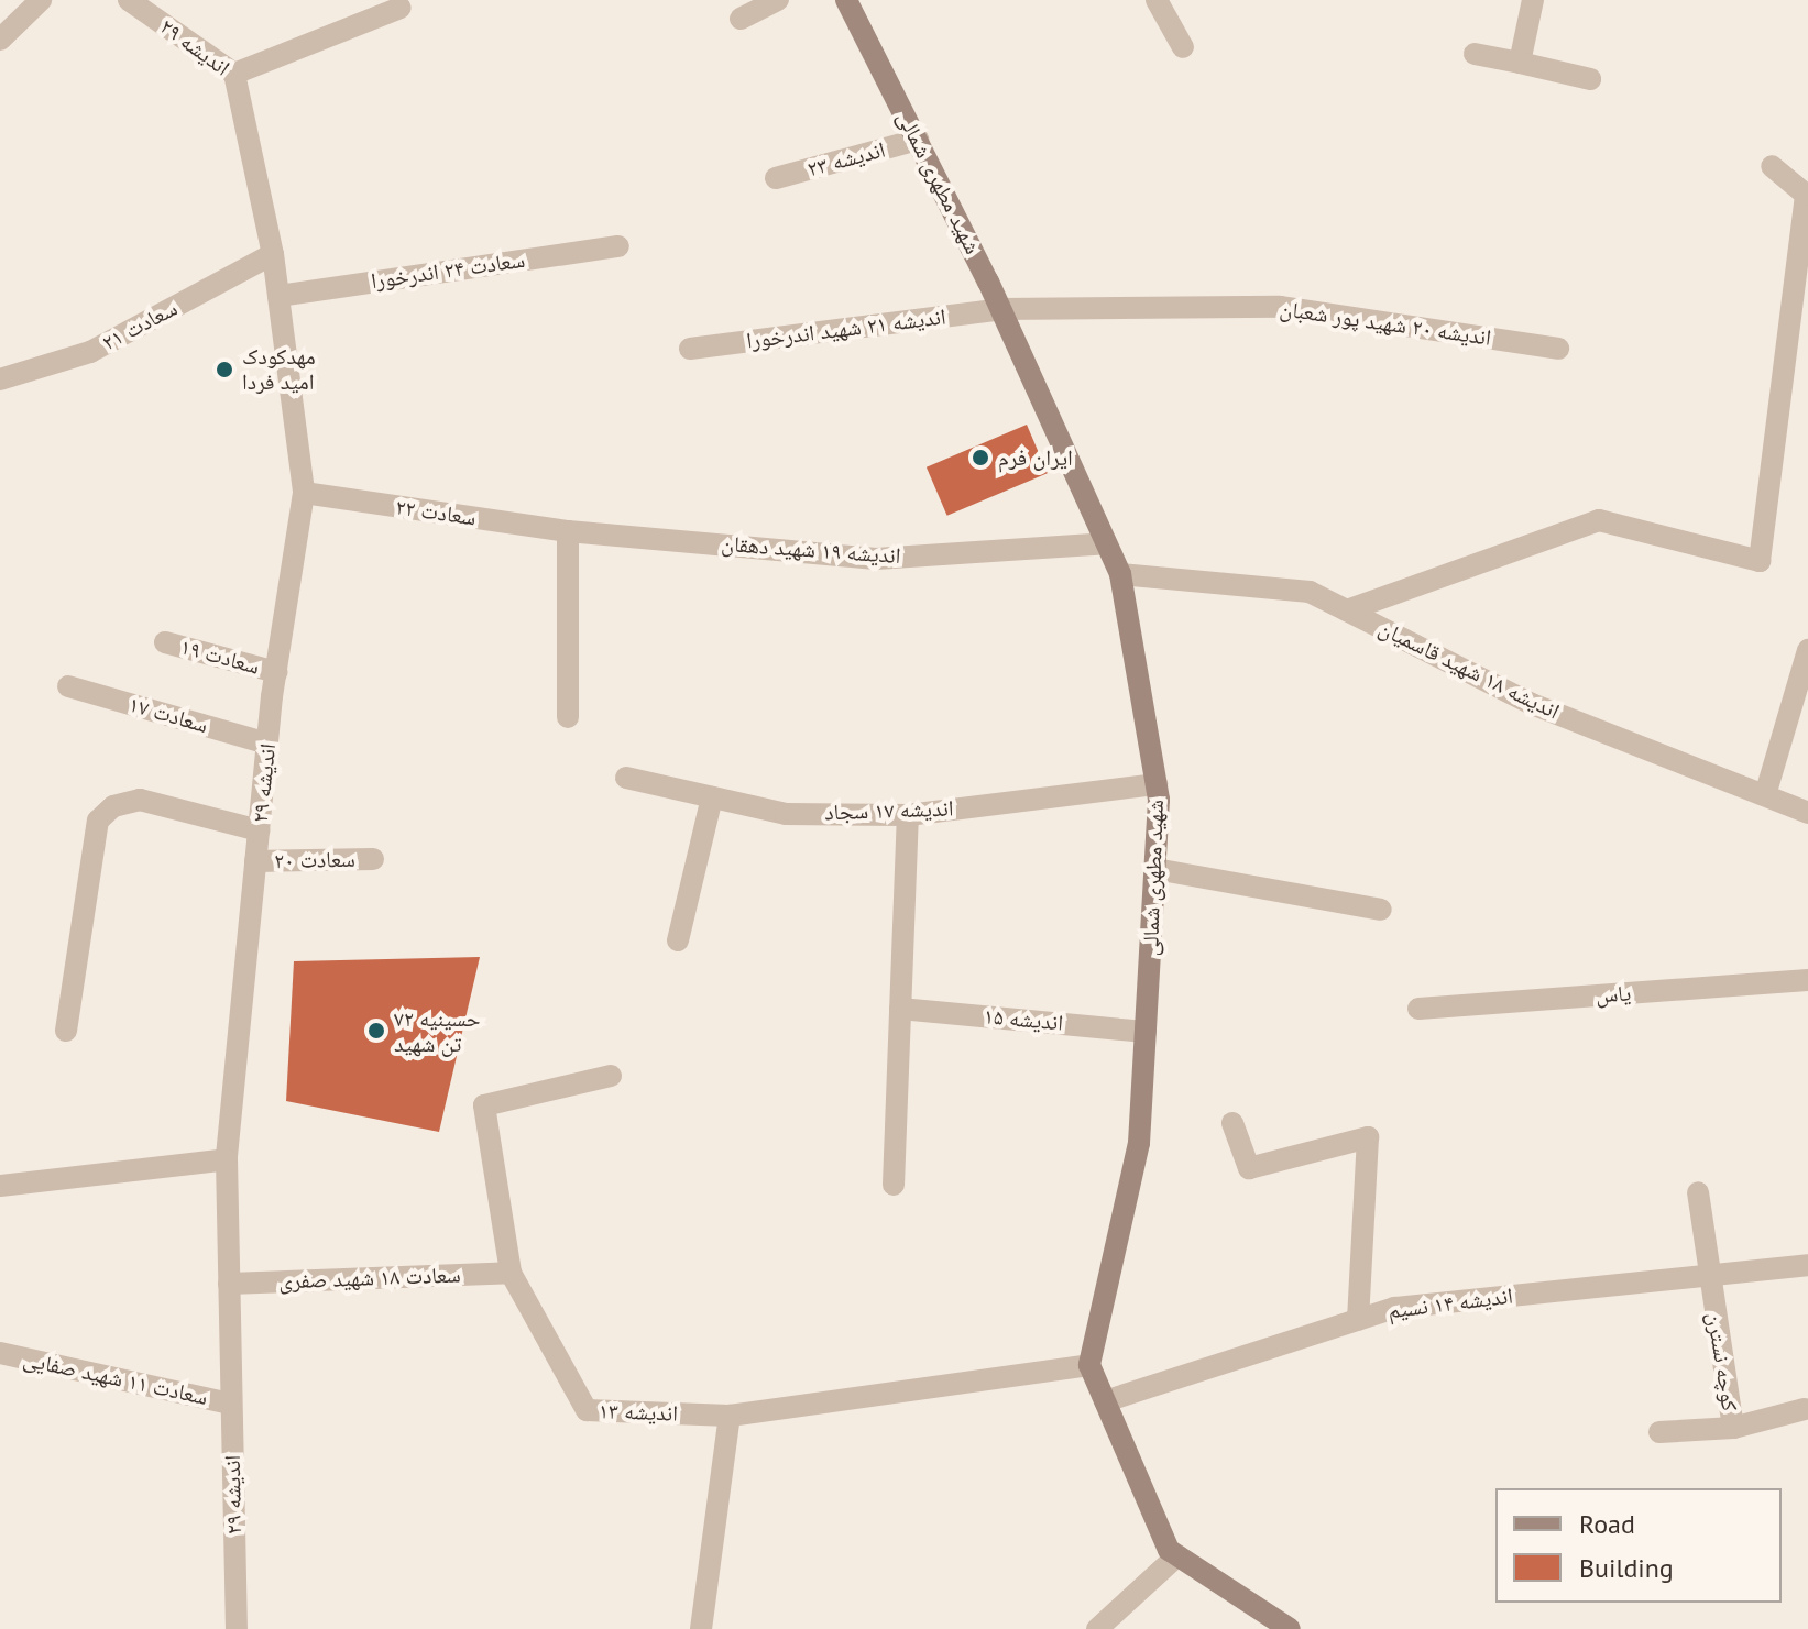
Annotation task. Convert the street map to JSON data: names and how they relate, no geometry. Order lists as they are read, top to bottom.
{
  "streets": {
    "main road": ["شهید مطهری شمالی"],
    "street": [
      "اندیشه ۲۹",
      "اندیشه ۲۳",
      "سعادت ۲۴ اندرخورا",
      "اندیشه ۲۰ شهید پور شعبان",
      "سعادت ۲۱",
      "اندیشه ۲۱ شهید اندرخورا",
      "سعادت ۲۲",
      "اندیشه ۱۹ شهید دهقان",
      "سعادت ۱۹",
      "اندیشه ۱۸ شهید قاسمیان",
      "سعادت ۱۷",
      "اندیشه ۱۷ سجاد",
      "سعادت ۲۰",
      "یاس",
      "اندیشه ۱۵",
      "سعادت ۱۸ شهید صفری",
      "اندیشه ۱۴ نسیم",
      "کوچه نسترن",
      "سعادت ۱۱ شهید صفایی",
      "اندیشه ۱۳"
    ]
  },
  "crossings": [
    ["اندیشه ۲۹", "سعادت ۲۴ اندرخورا"],
    ["اندیشه ۲۹", "سعادت ۲۱"],
    ["اندیشه ۲۹", "سعادت ۲۲"],
    ["اندیشه ۲۹", "سعادت ۱۹"],
    ["اندیشه ۲۹", "سعادت ۱۷"],
    ["اندیشه ۲۹", "سعادت ۲۰"],
    ["اندیشه ۲۹", "سعادت ۱۸ شهید صفری"],
    ["اندیشه ۲۹", "سعادت ۱۱ شهید صفایی"],
    ["اندیشه ۲۳", "شهید مطهری شمالی"],
    ["شهید مطهری شمالی", "اندیشه ۲۰ شهید پور شعبان"],
    ["شهید مطهری شمالی", "اندیشه ۲۱ شهید اندرخورا"],
    ["شهید مطهری شمالی", "اندیشه ۱۹ شهید دهقان"],
    ["شهید مطهری شمالی", "اندیشه ۱۸ شهید قاسمیان"],
    ["شهید مطهری شمالی", "اندیشه ۱۷ سجاد"],
    ["شهید مطهری شمالی", "اندیشه ۱۵"],
    ["شهید مطهری شمالی", "اندیشه ۱۳"],
    ["اندیشه ۲۰ شهید پور شعبان", "اندیشه ۲۱ شهید اندرخورا"],
    ["سعادت ۲۲", "اندیشه ۱۹ شهید دهقان"],
    ["سعادت ۱۸ شهید صفری", "اندیشه ۱۳"],
    ["اندیشه ۱۴ نسیم", "کوچه نسترن"]
  ],
  "places": ["مهدکودک امید فردا", "ایران فرم", "حسینیه ۷۲ تن شهید"],
  "legend": ["Road", "Building"]
}
